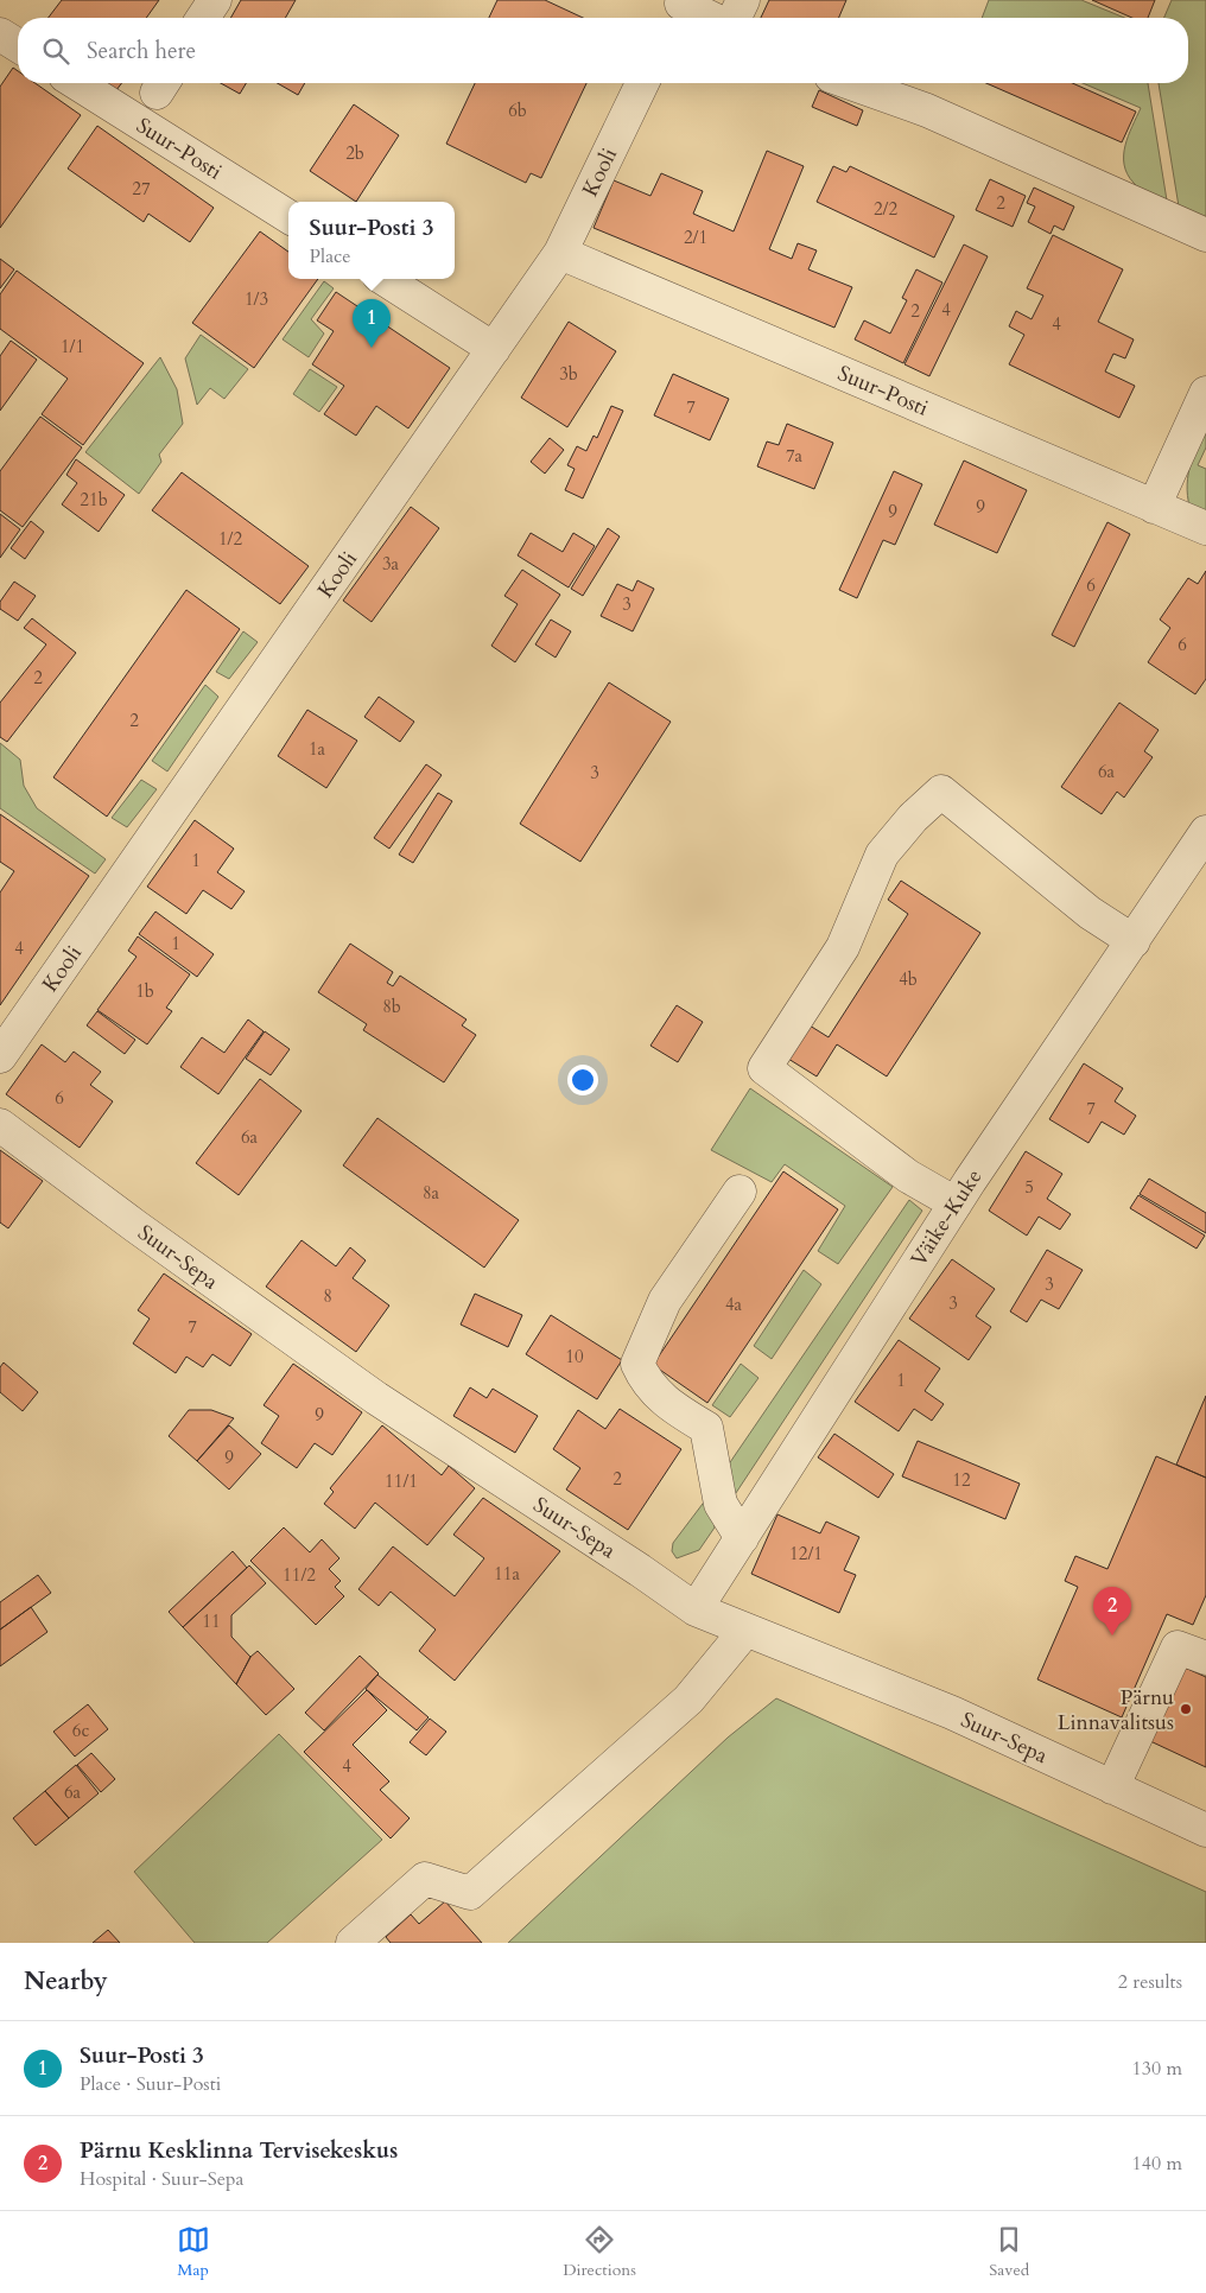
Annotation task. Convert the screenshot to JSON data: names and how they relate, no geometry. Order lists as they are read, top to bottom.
{
  "streets": {
    "street": [
      "Suur-Posti",
      "Kooli",
      "Väike-Kuke",
      "Suur-Sepa"
    ]
  },
  "crossings": [
    ["Suur-Posti", "Kooli"],
    ["Väike-Kuke", "Suur-Sepa"]
  ],
  "places": ["Pärnu Linnavalitsus"],
  "house_numbers": [
    "6b",
    "2b",
    "27",
    "2",
    "2/2",
    "2/1",
    "1/3",
    "4",
    "2",
    "4",
    "1/1",
    "3b",
    "7",
    "7a",
    "21b",
    "9",
    "9",
    "1/2",
    "3a",
    "6",
    "3",
    "6",
    "2",
    "2",
    "1a",
    "6a",
    "3",
    "1",
    "1",
    "4",
    "4b",
    "1b",
    "8b",
    "6",
    "7",
    "6a",
    "5",
    "8a",
    "3",
    "8",
    "3",
    "4a",
    "7",
    "10",
    "1",
    "9",
    "9",
    "2",
    "12",
    "11/1",
    "12/1",
    "11a",
    "11/2",
    "11",
    "6c",
    "4",
    "6a"
  ],
  "page": {
    "search": "Search here",
    "popup": ["Suur-Posti 3", "Place"],
    "pins": ["1", "2"],
    "heading": ["Nearby", "2 results"],
    "list": [
      {
        "mark": "1",
        "name": "Suur-Posti 3",
        "note": "Place · Suur-Posti",
        "value": "130 m"
      },
      {
        "mark": "2",
        "name": "Pärnu Kesklinna Tervisekeskus",
        "note": "Hospital · Suur-Sepa",
        "value": "140 m"
      }
    ],
    "nav": ["Map", "Directions", "Saved"]
  }
}
